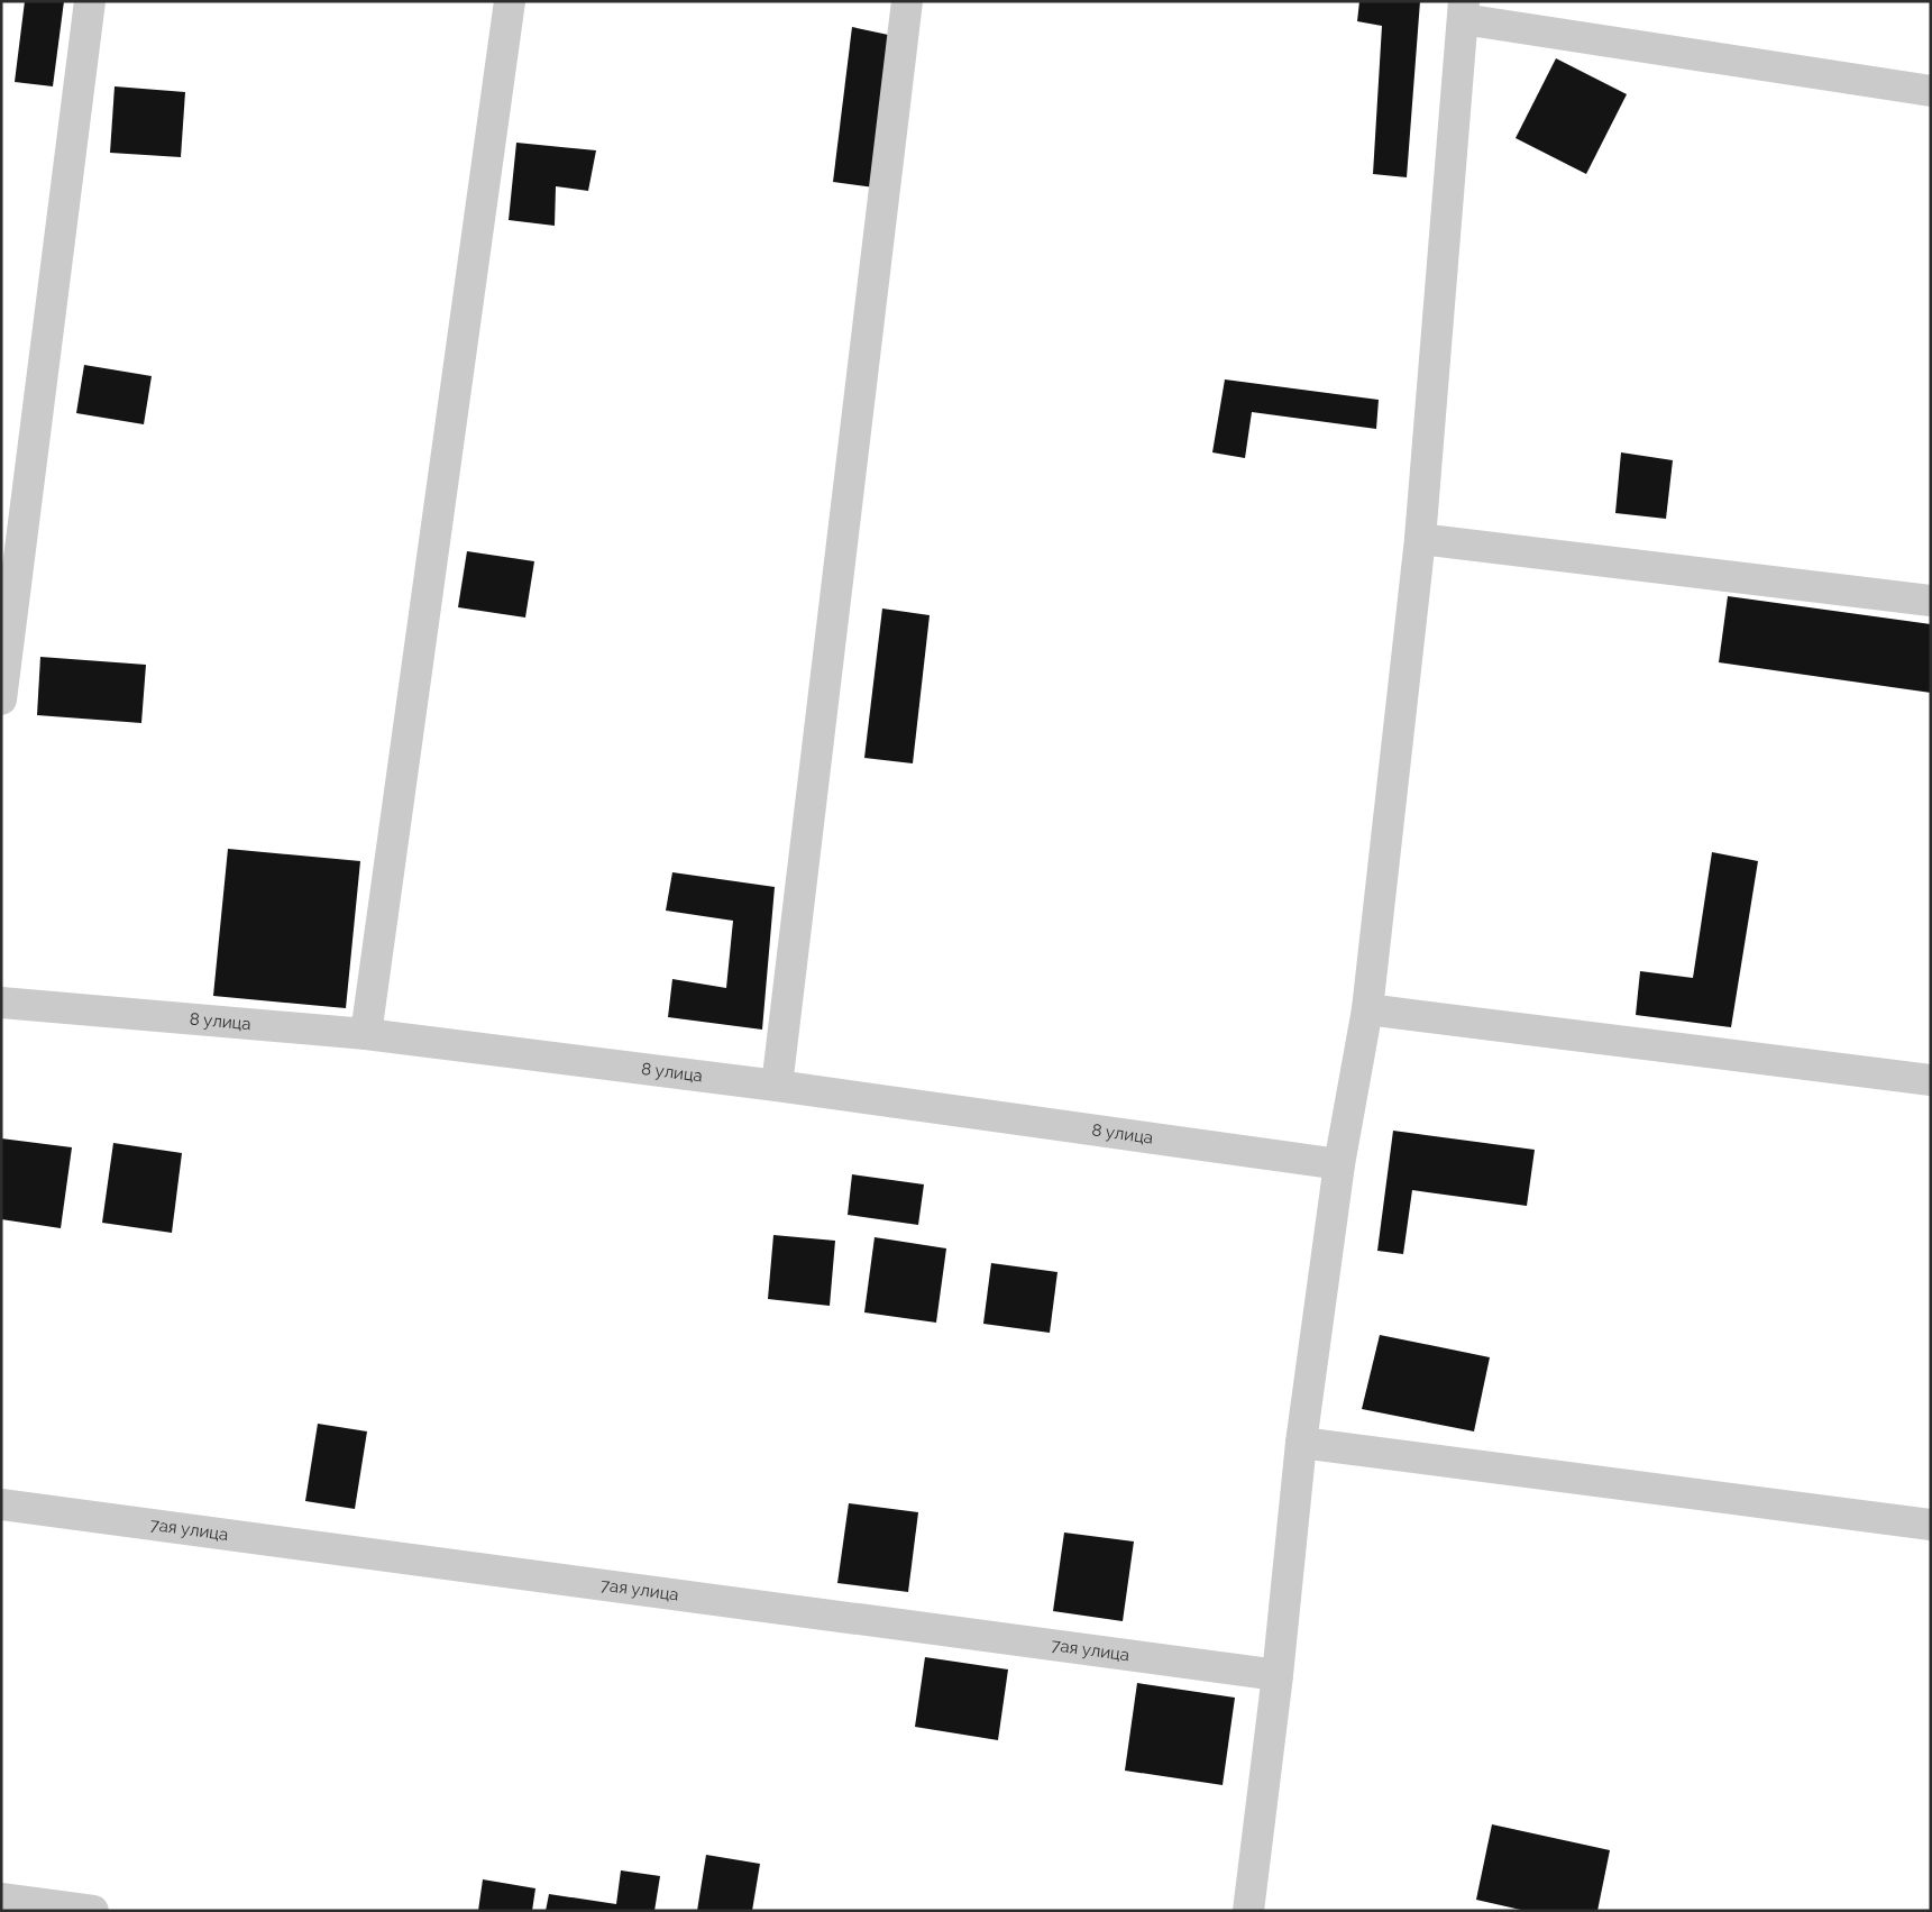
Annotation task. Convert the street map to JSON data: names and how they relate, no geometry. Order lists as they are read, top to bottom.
{
  "streets": {
    "street": ["8 улица", "7ая улица"]
  }
}
